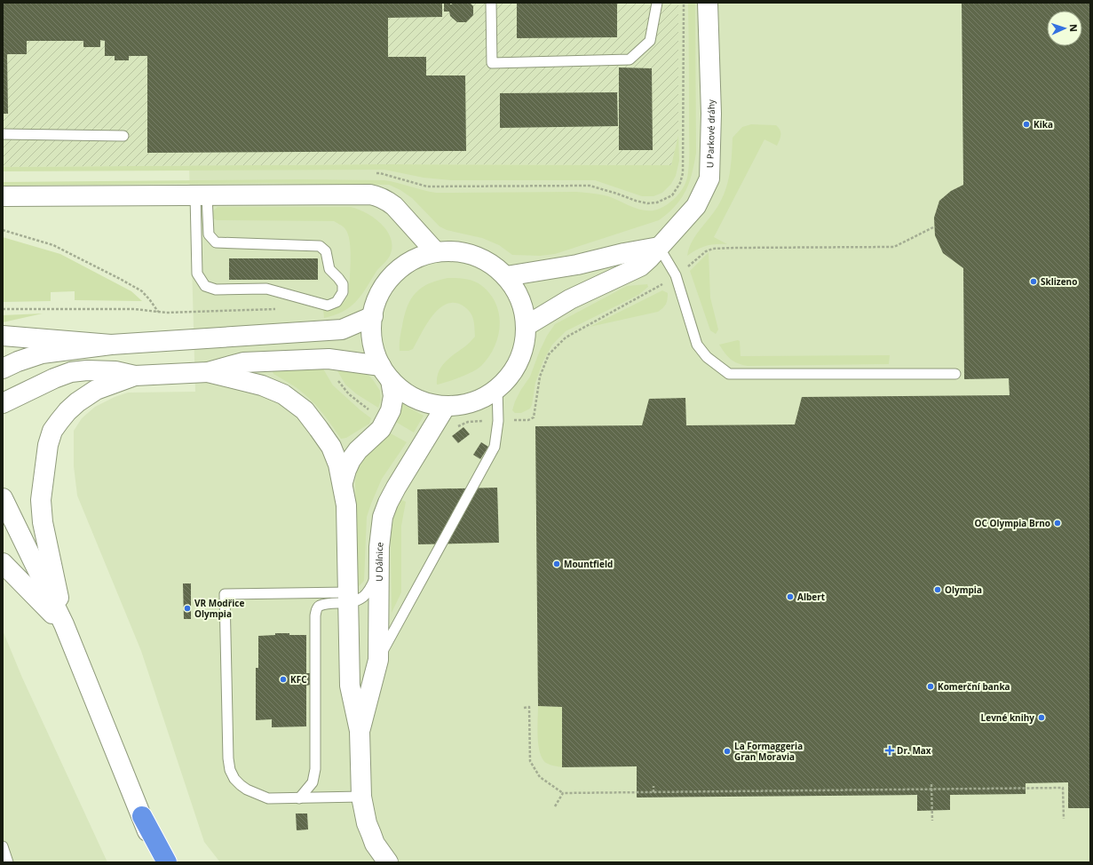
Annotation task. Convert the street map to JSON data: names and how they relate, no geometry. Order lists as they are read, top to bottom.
{
  "streets": {
    "street": ["U Parkové dráhy", "U Dálnice"]
  },
  "crossings": [
    ["U Parkové dráhy", "U Dálnice"]
  ],
  "places": {
    "other": [
      "Kika",
      "Sklizeno",
      "OC Olympia Brno",
      "Mountfield",
      "Olympia",
      "Albert",
      "VR Modřice Olympia",
      "KFC",
      "Komerční banka",
      "Levné knihy",
      "La Formaggeria Gran Moravia"
    ],
    "health": ["Dr. Max"]
  },
  "north": "right"
}
